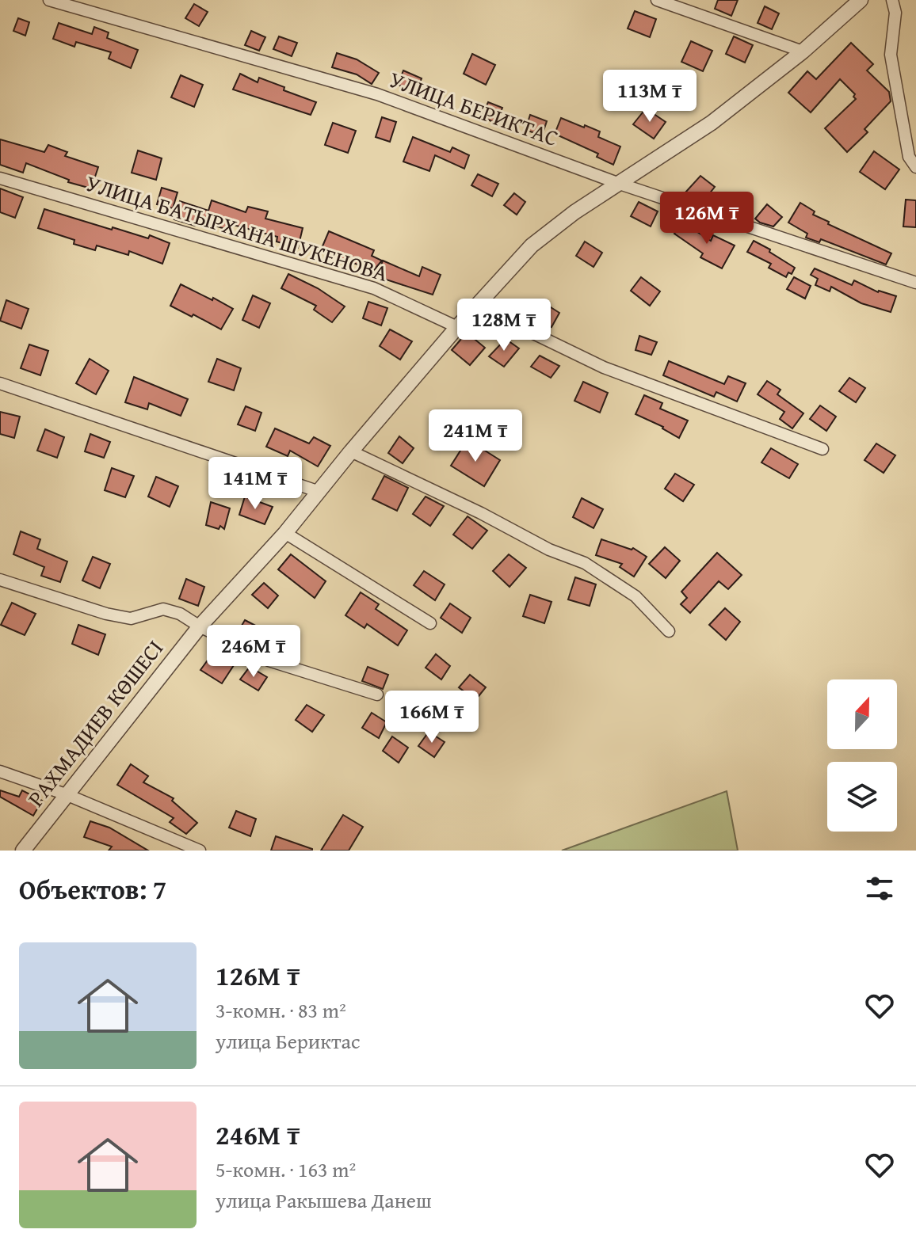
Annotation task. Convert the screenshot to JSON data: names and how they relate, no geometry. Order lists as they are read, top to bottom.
{
  "streets": {
    "street": ["УЛИЦА БЕРИКТАС", "УЛИЦА БАТЫРХАНА ШУКЕНОВА", "РАХМАДИЕВ КӨШЕСІ"]
  },
  "crossings": [
    ["УЛИЦА БЕРИКТАС", "РАХМАДИЕВ КӨШЕСІ"],
    ["УЛИЦА БАТЫРХАНА ШУКЕНОВА", "РАХМАДИЕВ КӨШЕСІ"]
  ],
  "north": "top",
  "page": {
    "price": [
      "113M ₸",
      "126M ₸",
      "128M ₸",
      "241M ₸",
      "141M ₸",
      "246M ₸",
      "166M ₸"
    ],
    "heading": "Объектов: 7",
    "list": [
      {
        "name": "126M ₸",
        "note": "3-комн. · 83 m² · улица Бериктас"
      },
      {
        "name": "246M ₸",
        "note": "5-комн. · 163 m² · улица Ракышева Данеш"
      }
    ]
  }
}
